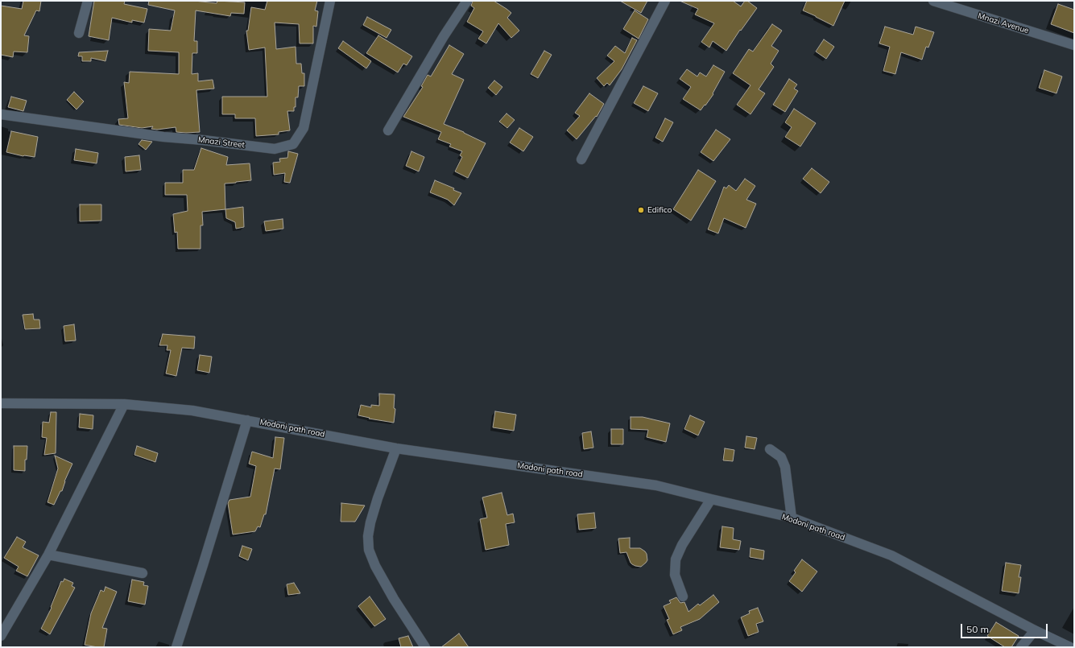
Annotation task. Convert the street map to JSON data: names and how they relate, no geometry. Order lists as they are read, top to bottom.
{
  "streets": {
    "street": ["Mnazi Avenue", "Mnazi Street", "Modoni path road"]
  },
  "places": ["Edifico"],
  "scale_bar": "50 m"
}
